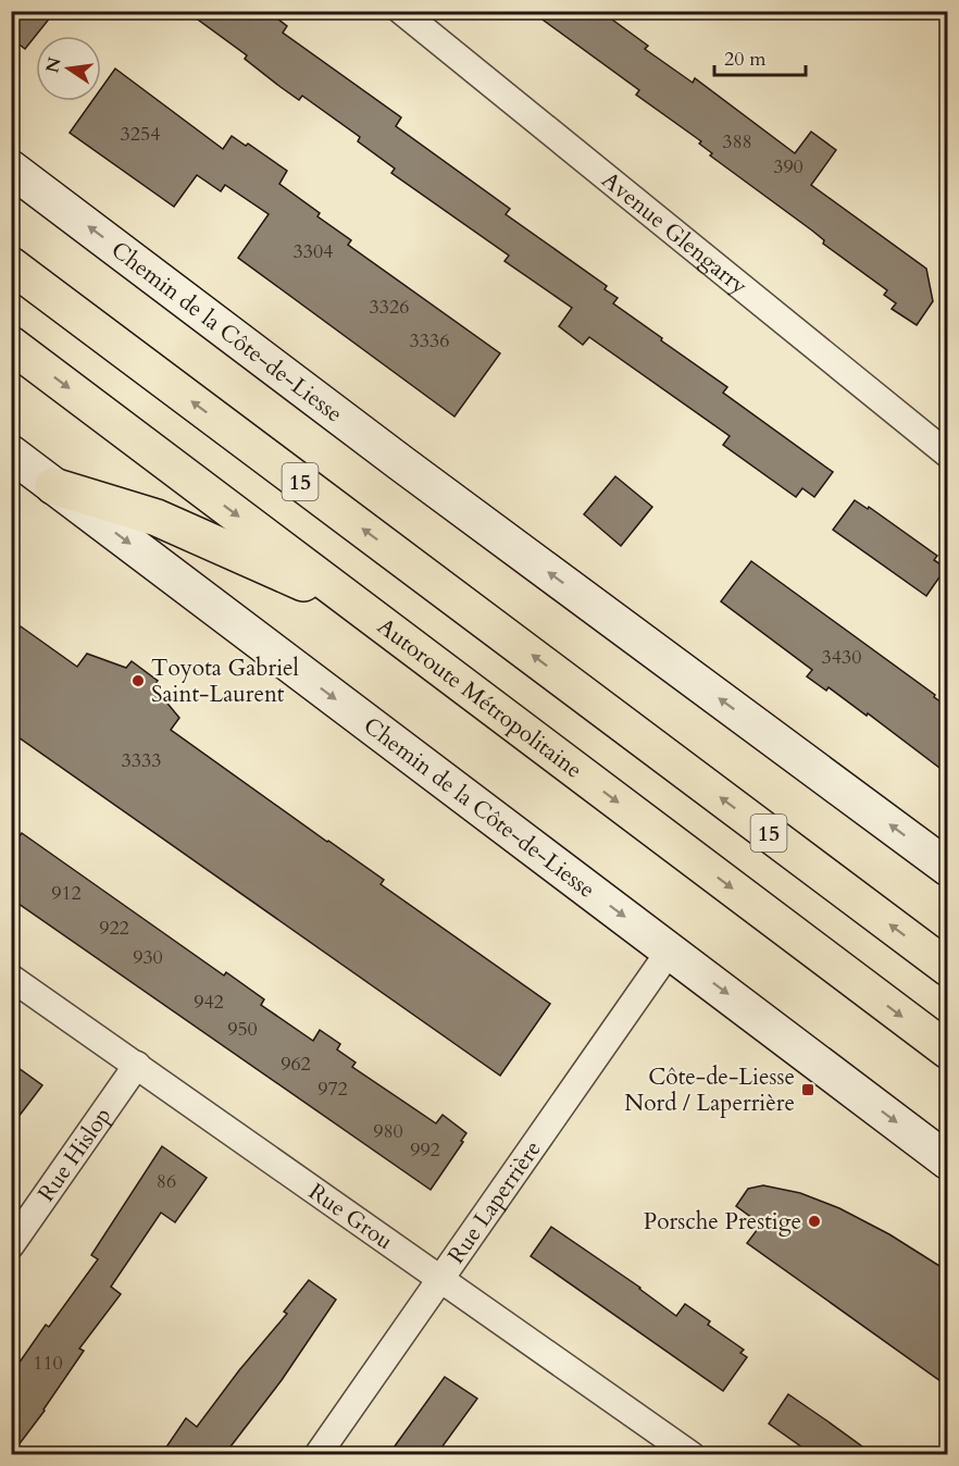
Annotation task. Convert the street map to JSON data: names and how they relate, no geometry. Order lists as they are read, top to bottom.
{
  "streets": {
    "highway": ["15", "Autoroute Métropolitaine"],
    "main road": ["Chemin de la Côte-de-Liesse"],
    "street": [
      "Avenue Glengarry",
      "Rue Hislop",
      "Rue Laperrière",
      "Rue Grou"
    ]
  },
  "crossings": [
    ["Chemin de la Côte-de-Liesse", "Rue Laperrière"],
    ["Rue Hislop", "Rue Grou"],
    ["Rue Laperrière", "Rue Grou"]
  ],
  "places": {
    "other": ["Toyota Gabriel Saint-Laurent", "Porsche Prestige"],
    "transit": ["Côte-de-Liesse Nord / Laperrière"]
  },
  "house_numbers": [
    "3254",
    "388",
    "390",
    "3304",
    "3326",
    "3336",
    "3430",
    "3333",
    "912",
    "922",
    "930",
    "942",
    "950",
    "962",
    "972",
    "980",
    "992",
    "86",
    "110"
  ],
  "scale_bar": "20 m",
  "north": "left"
}
